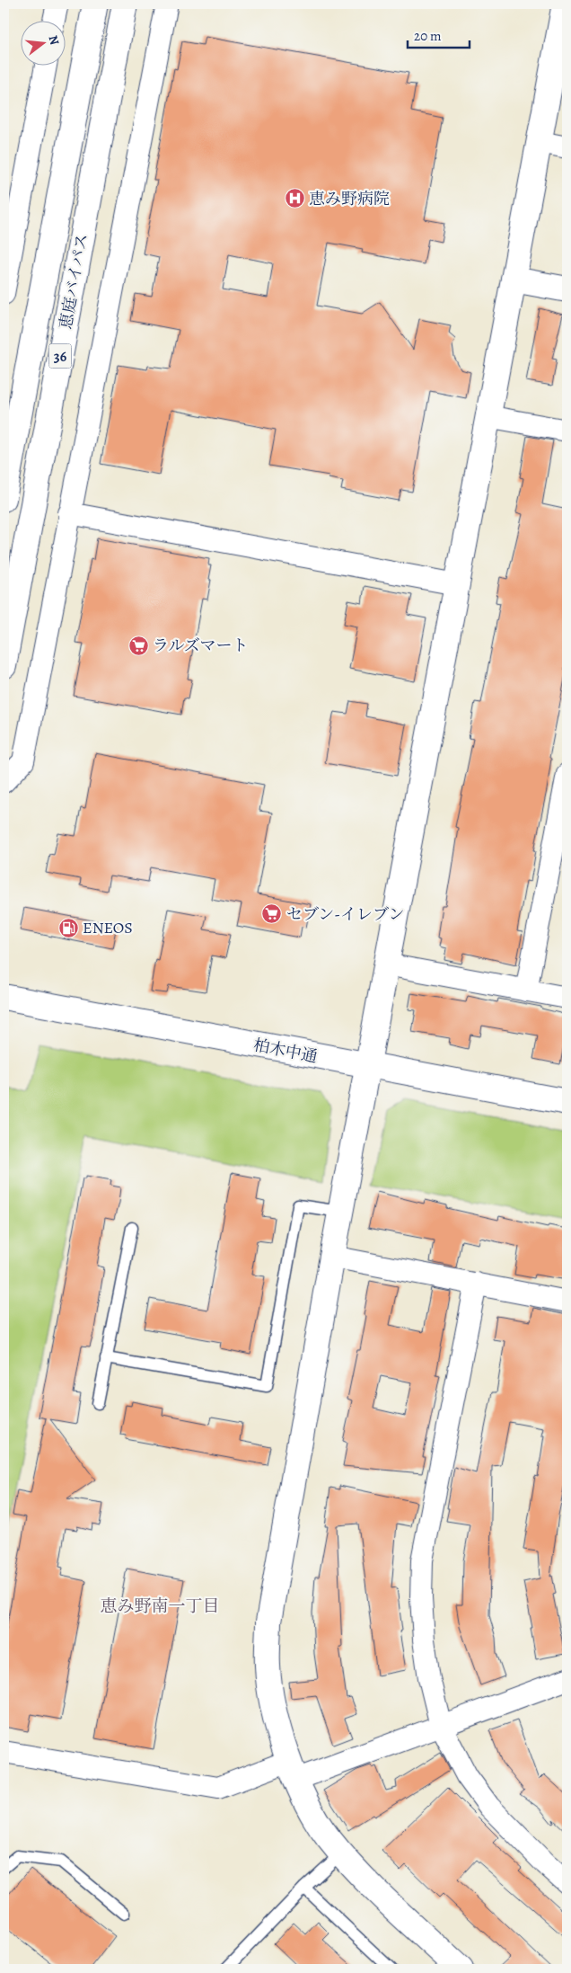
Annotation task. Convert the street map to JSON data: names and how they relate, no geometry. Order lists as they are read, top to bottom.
{
  "streets": {
    "main road": ["恵庭バイパス", "36", "柏木中通"]
  },
  "districts": ["恵み野南一丁目"],
  "places": {
    "hospital": ["恵み野病院"],
    "supermarket": ["ラルズマート", "セブン-イレブン"],
    "fuel station": ["ENEOS"]
  },
  "scale_bar": "20 m",
  "north": "right"
}
